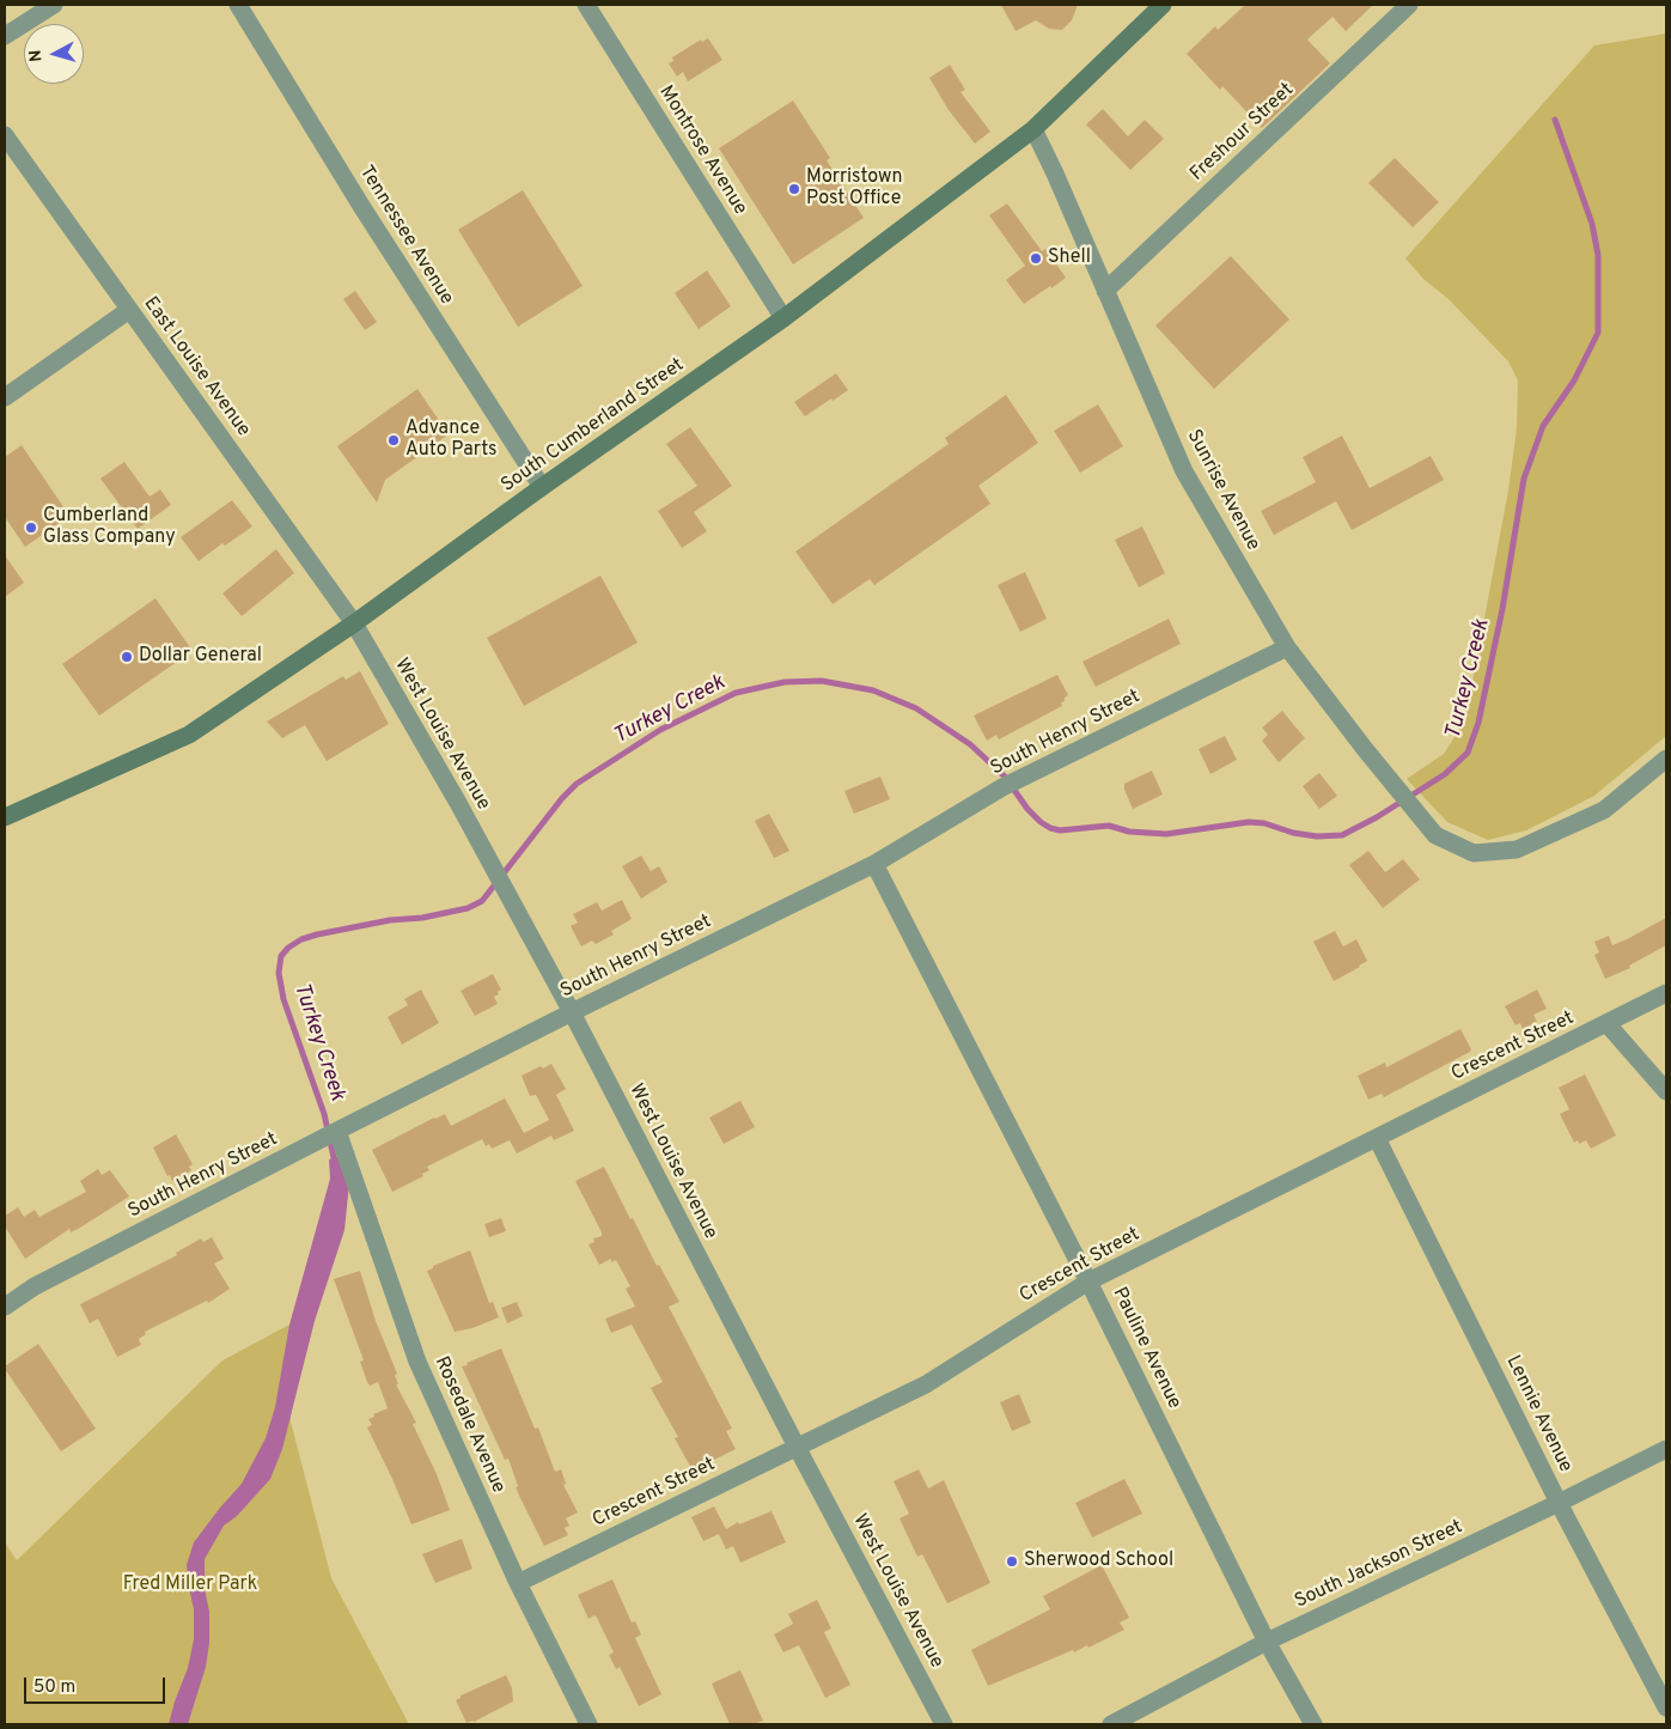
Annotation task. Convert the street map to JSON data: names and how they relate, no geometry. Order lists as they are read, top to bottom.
{
  "streets": {
    "main road": ["South Cumberland Street"],
    "street": [
      "Freshour Street",
      "Montrose Avenue",
      "Tennessee Avenue",
      "East Louise Avenue",
      "Sunrise Avenue",
      "South Henry Street",
      "West Louise Avenue",
      "Crescent Street",
      "Pauline Avenue",
      "Lennie Avenue",
      "Rosedale Avenue",
      "South Jackson Street"
    ]
  },
  "crossings": [
    ["Freshour Street", "Sunrise Avenue"],
    ["Montrose Avenue", "South Cumberland Street"],
    ["Tennessee Avenue", "South Cumberland Street"],
    ["East Louise Avenue", "South Cumberland Street"],
    ["East Louise Avenue", "West Louise Avenue"],
    ["South Cumberland Street", "Sunrise Avenue"],
    ["South Cumberland Street", "West Louise Avenue"],
    ["Sunrise Avenue", "South Henry Street"],
    ["South Henry Street", "West Louise Avenue"],
    ["South Henry Street", "Pauline Avenue"],
    ["South Henry Street", "Rosedale Avenue"],
    ["West Louise Avenue", "Crescent Street"],
    ["Crescent Street", "Pauline Avenue"],
    ["Crescent Street", "Lennie Avenue"],
    ["Crescent Street", "Rosedale Avenue"],
    ["Pauline Avenue", "South Jackson Street"],
    ["Lennie Avenue", "South Jackson Street"]
  ],
  "water": ["Turkey Creek"],
  "parks": ["Fred Miller Park"],
  "places": [
    "Morristown Post Office",
    "Shell",
    "Advance Auto Parts",
    "Cumberland Glass Company",
    "Dollar General",
    "Sherwood School"
  ],
  "scale_bar": "50 m",
  "north": "left"
}
